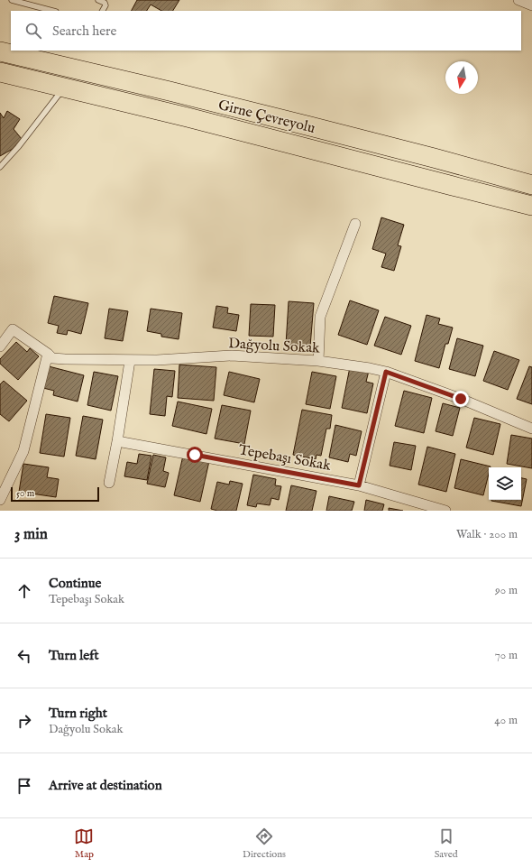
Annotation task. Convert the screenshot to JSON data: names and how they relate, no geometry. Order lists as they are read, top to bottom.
{
  "streets": {
    "highway": ["Girne Çevreyolu"],
    "street": ["Dağyolu Sokak", "Tepebaşı Sokak"]
  },
  "scale_bar": "50 m",
  "north": "bottom",
  "page": {
    "search": "Search here",
    "scale": "50 m",
    "heading": ["3 min", "Walk · 200 m"],
    "list": [
      ["Continue", "Tepebaşı Sokak", "90 m"],
      ["Turn left", "70 m"],
      ["Turn right", "Dağyolu Sokak", "40 m"],
      "Arrive at destination"
    ],
    "nav": ["Map", "Directions", "Saved"]
  }
}
